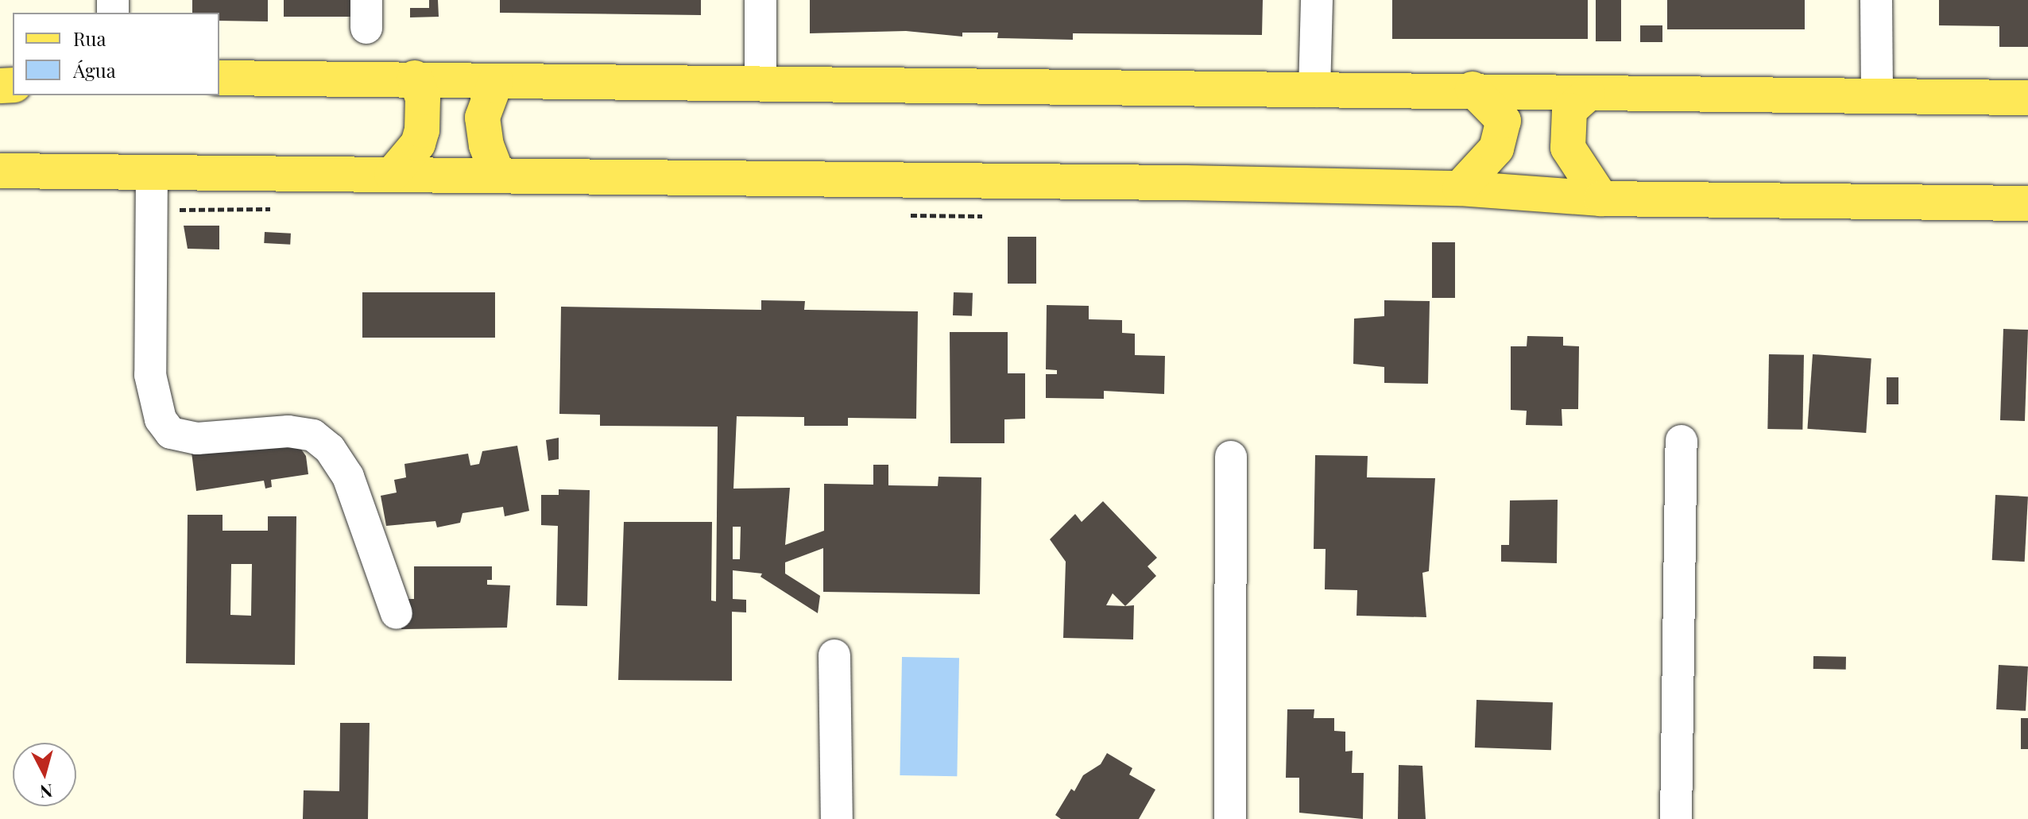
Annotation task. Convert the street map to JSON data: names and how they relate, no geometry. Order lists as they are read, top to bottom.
{
  "legend": ["Rua", "Água"],
  "north": "bottom"
}
